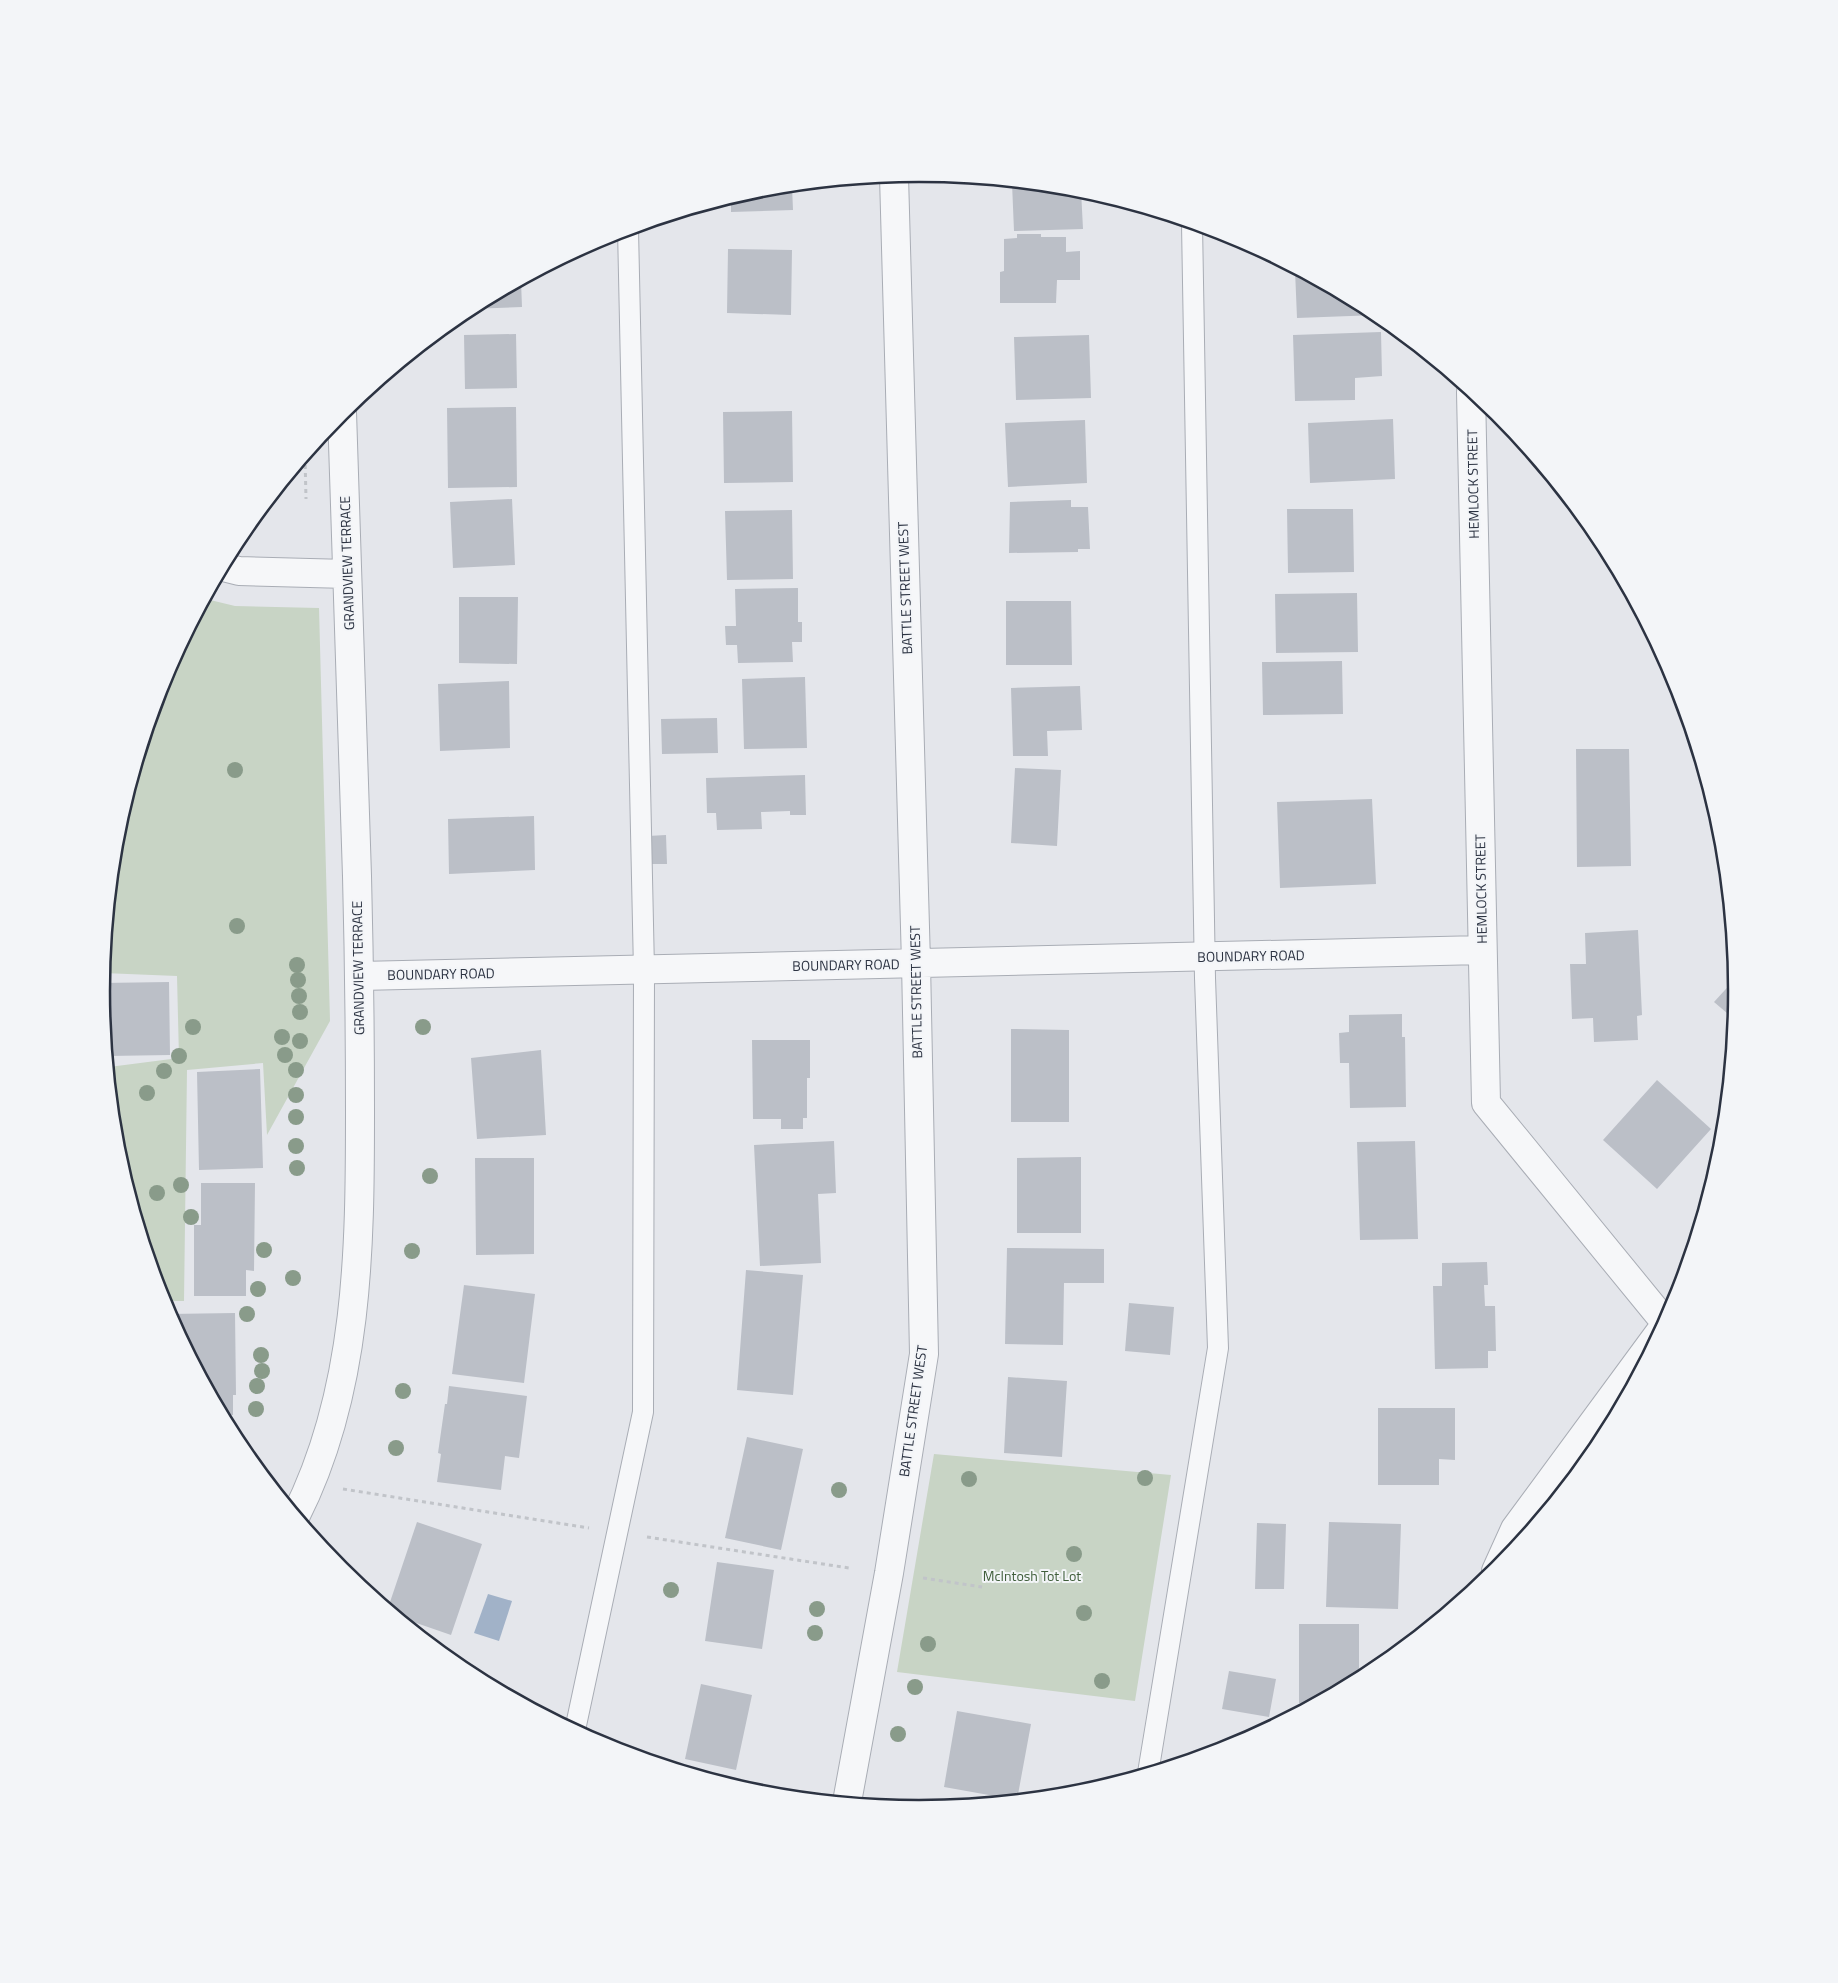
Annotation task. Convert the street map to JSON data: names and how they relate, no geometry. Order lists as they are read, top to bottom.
{
  "streets": {
    "street": [
      "HEMLOCK STREET",
      "GRANDVIEW TERRACE",
      "BATTLE STREET WEST",
      "BOUNDARY ROAD"
    ]
  },
  "crossings": [
    ["HEMLOCK STREET", "BOUNDARY ROAD"],
    ["GRANDVIEW TERRACE", "BOUNDARY ROAD"],
    ["BATTLE STREET WEST", "BOUNDARY ROAD"]
  ],
  "parks": ["McIntosh Tot Lot"]
}
